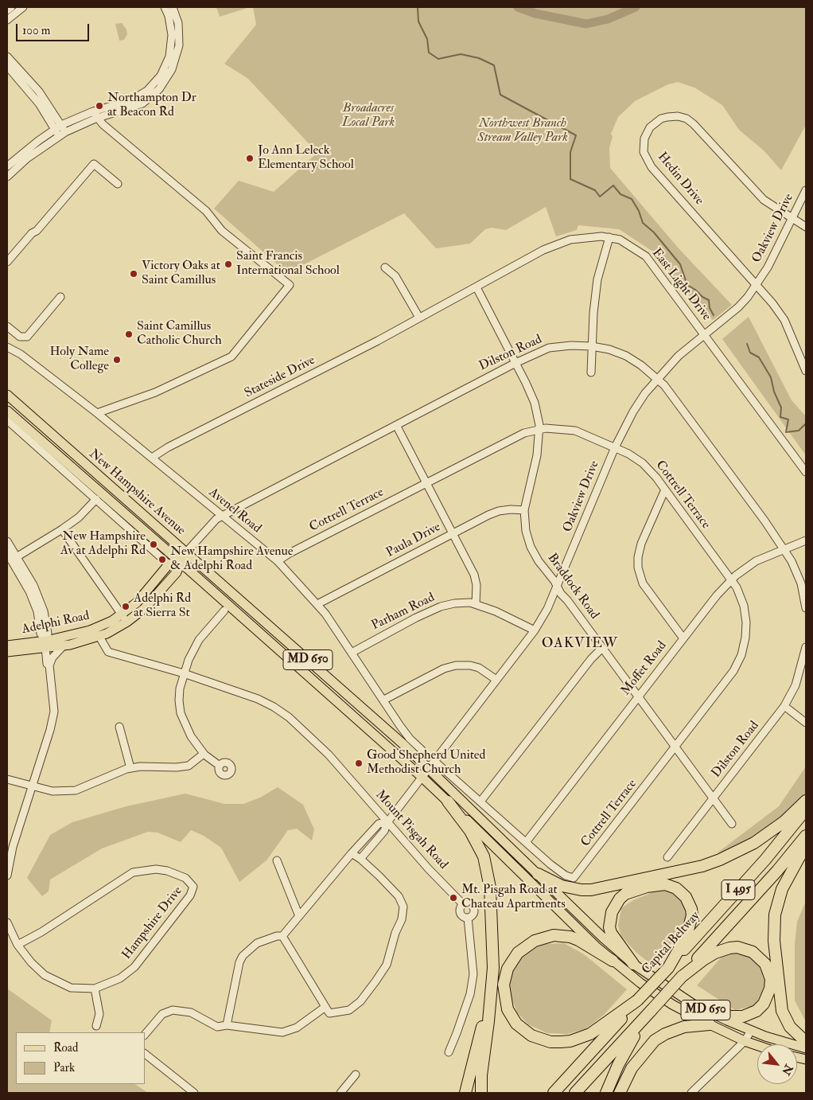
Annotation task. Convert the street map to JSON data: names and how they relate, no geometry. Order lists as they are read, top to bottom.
{
  "streets": {
    "highway": ["I 495", "Capital Beltway"],
    "main road": ["New Hampshire Avenue", "Adelphi Road", "MD 650"],
    "street": [
      "Hedin Drive",
      "Oakview Drive",
      "East Light Drive",
      "Dilston Road",
      "Stateside Drive",
      "Cottrell Terrace",
      "Avenel Road",
      "Paula Drive",
      "Braddock Road",
      "Parham Road",
      "Moffet Road",
      "Mount Pisgah Road",
      "Hampshire Drive"
    ]
  },
  "crossings": [
    ["Hedin Drive", "Oakview Drive"],
    ["Oakview Drive", "East Light Drive"],
    ["Oakview Drive", "Dilston Road"],
    ["Oakview Drive", "New Hampshire Avenue"],
    ["Oakview Drive", "Cottrell Terrace"],
    ["Oakview Drive", "Braddock Road"],
    ["Oakview Drive", "Parham Road"],
    ["Oakview Drive", "Mount Pisgah Road"],
    ["East Light Drive", "Stateside Drive"],
    ["East Light Drive", "Braddock Road"],
    ["Dilston Road", "New Hampshire Avenue"],
    ["Dilston Road", "Avenel Road"],
    ["Dilston Road", "Braddock Road"],
    ["Dilston Road", "Adelphi Road"],
    ["Dilston Road", "Moffet Road"],
    ["Stateside Drive", "Avenel Road"],
    ["New Hampshire Avenue", "Adelphi Road"],
    ["Cottrell Terrace", "Avenel Road"],
    ["Cottrell Terrace", "Braddock Road"],
    ["Cottrell Terrace", "Moffet Road"],
    ["Avenel Road", "Paula Drive"],
    ["Avenel Road", "Parham Road"],
    ["Paula Drive", "Braddock Road"],
    ["Braddock Road", "Moffet Road"],
    ["Adelphi Road", "Mount Pisgah Road"]
  ],
  "districts": ["OAKVIEW"],
  "parks": ["Broadacres Local Park", "Northwest Branch Stream Valley Park"],
  "places": [
    "Northampton Dr at Beacon Rd",
    "Jo Ann Leleck Elementary School",
    "Saint Francis International School",
    "Victory Oaks at Saint Camillus",
    "Saint Camillus Catholic Church",
    "Holy Name College",
    "New Hampshire Av at Adelphi Rd",
    "New Hampshire Avenue & Adelphi Road",
    "Adelphi Rd at Sierra St",
    "Good Shepherd United Methodist Church",
    "Mt. Pisgah Road at Chateau Apartments"
  ],
  "legend": ["Road", "Park"],
  "scale_bar": "100 m",
  "north": "bottom right"
}
